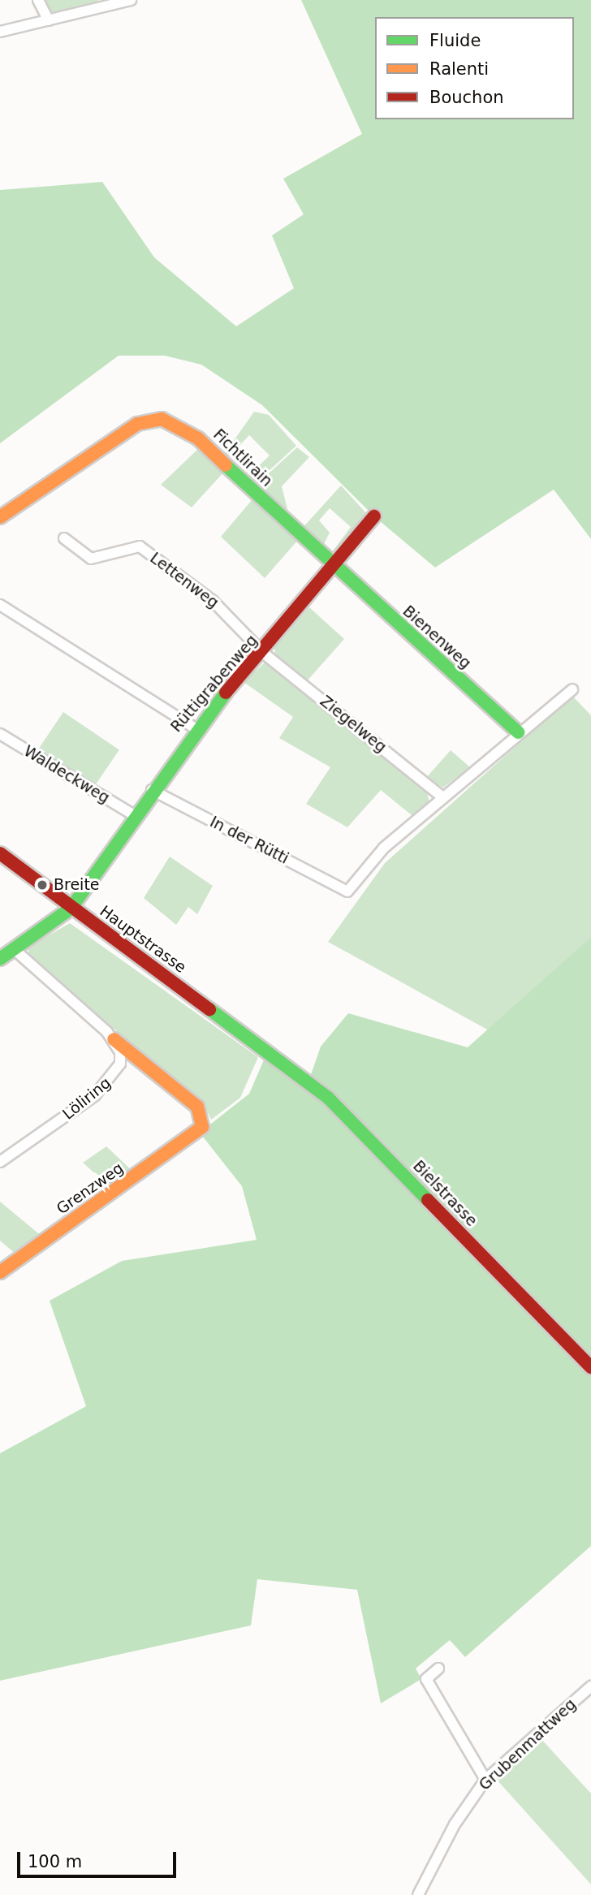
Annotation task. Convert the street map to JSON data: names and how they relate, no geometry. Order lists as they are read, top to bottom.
{
  "streets": {
    "street": [
      "Fichtlirain",
      "Lettenweg",
      "Bienenweg",
      "Rüttigrabenweg",
      "Ziegelweg",
      "Waldeckweg",
      "In der Rütti",
      "Hauptstrasse",
      "Löliring",
      "Grenzweg",
      "Bielstrasse",
      "Grubenmattweg"
    ]
  },
  "crossings": [
    ["Fichtlirain", "Bienenweg"],
    ["Fichtlirain", "Rüttigrabenweg"],
    ["Lettenweg", "Rüttigrabenweg"],
    ["Lettenweg", "Ziegelweg"],
    ["Bienenweg", "Rüttigrabenweg"],
    ["Rüttigrabenweg", "Ziegelweg"],
    ["Rüttigrabenweg", "Waldeckweg"],
    ["Rüttigrabenweg", "In der Rütti"],
    ["Rüttigrabenweg", "Hauptstrasse"],
    ["Ziegelweg", "In der Rütti"],
    ["Hauptstrasse", "Bielstrasse"],
    ["Löliring", "Grenzweg"]
  ],
  "places": ["Breite"],
  "legend": ["Fluide", "Ralenti", "Bouchon"],
  "scale_bar": "100 m"
}
